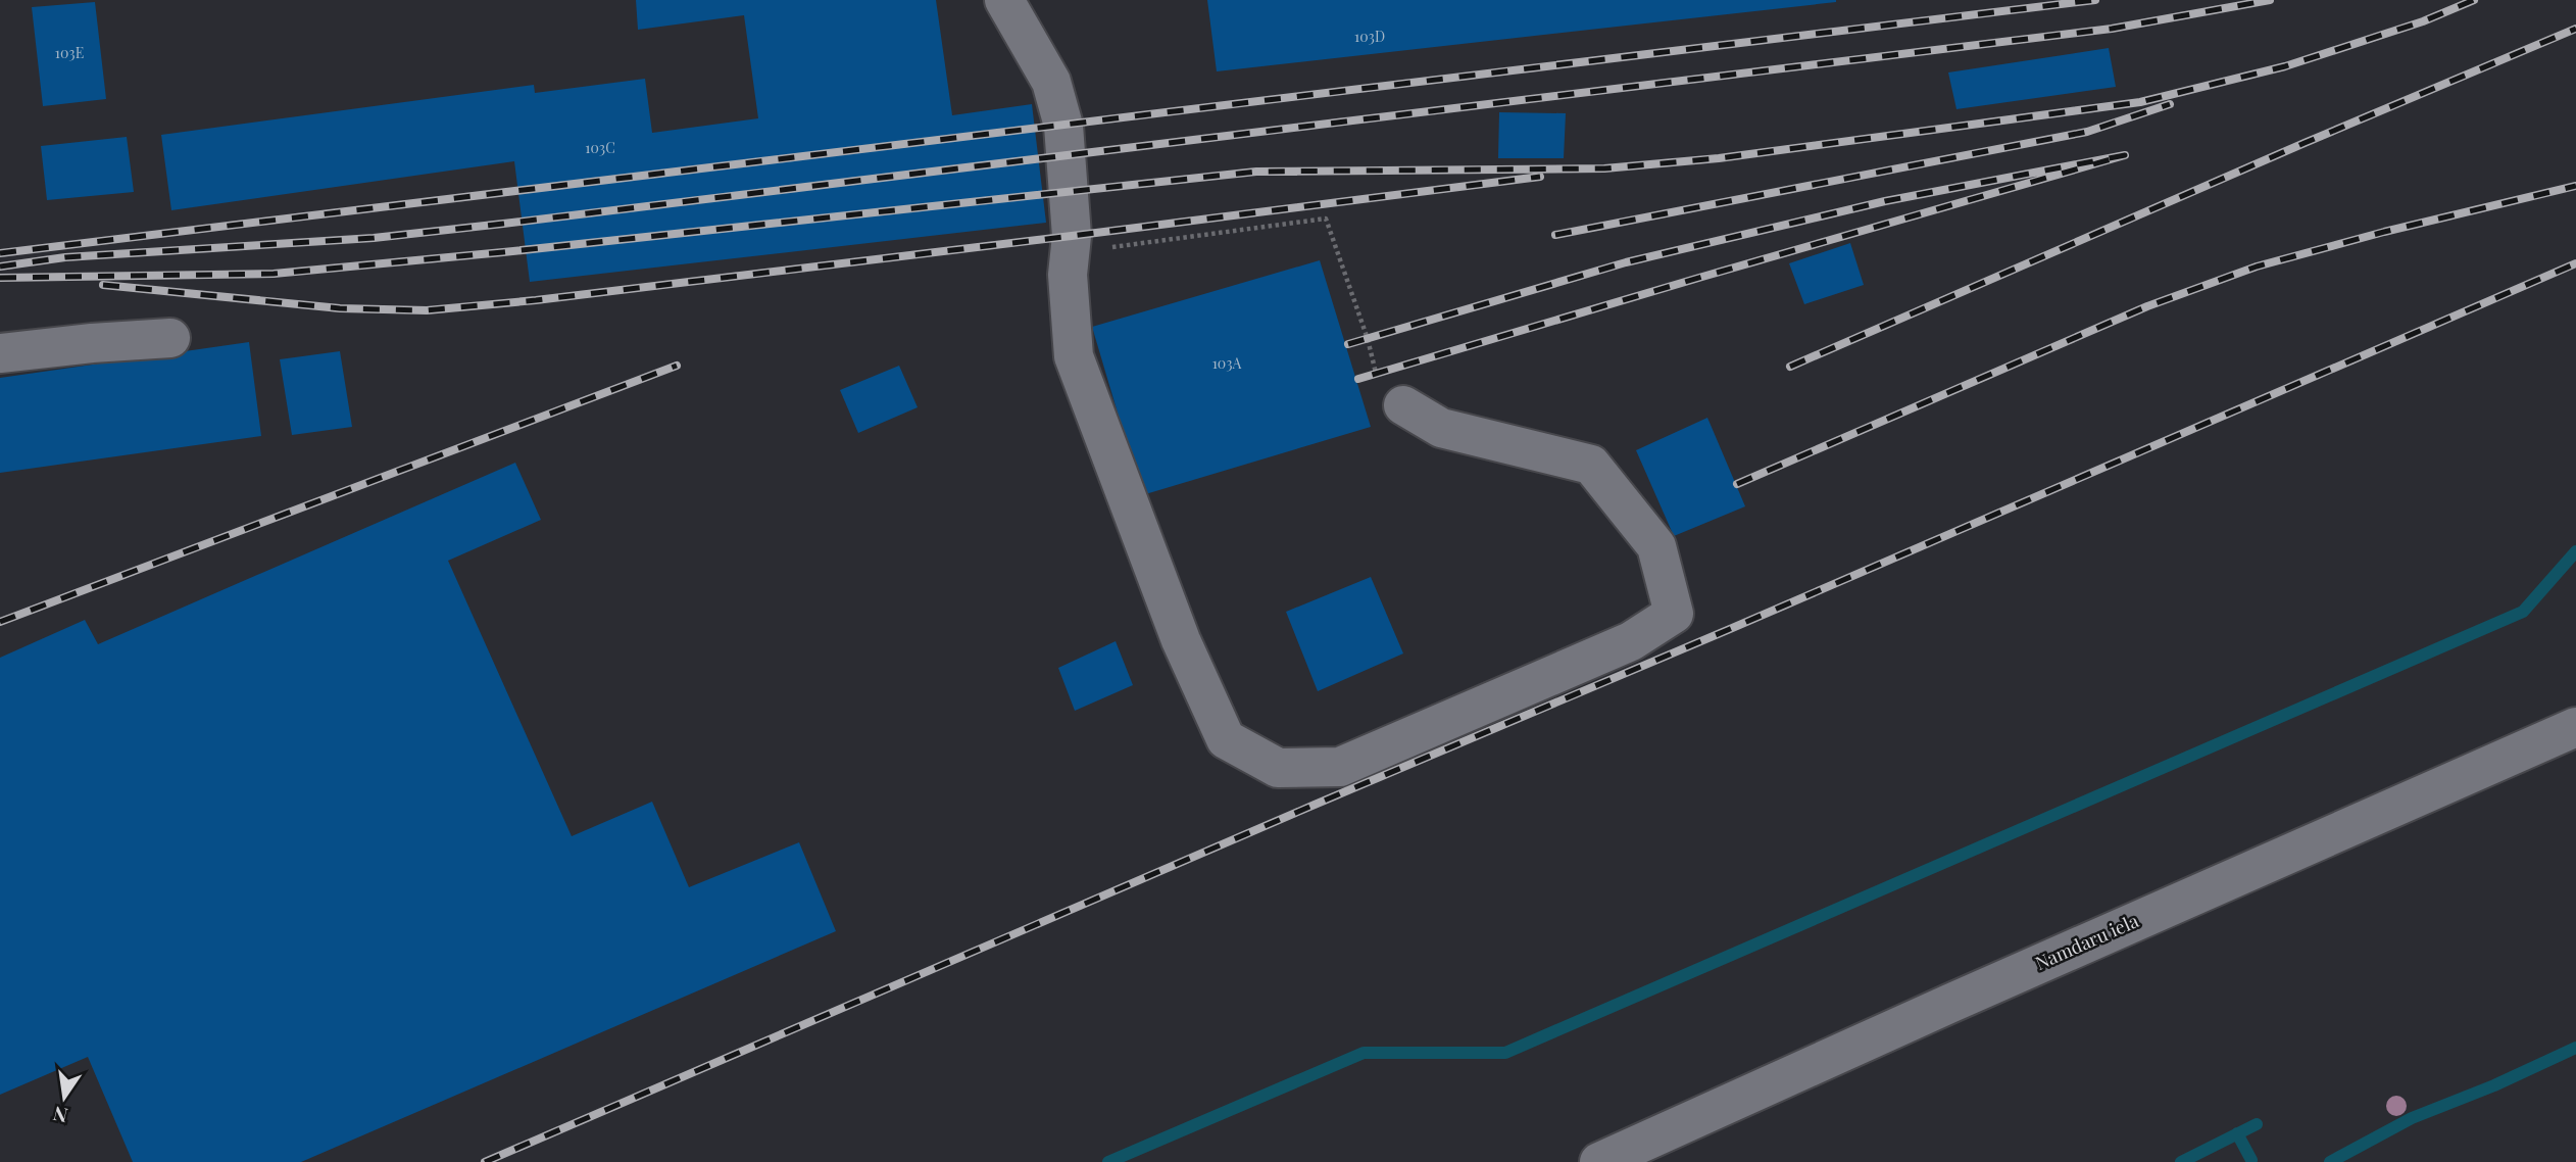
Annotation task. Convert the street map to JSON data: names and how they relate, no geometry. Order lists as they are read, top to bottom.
{
  "streets": {
    "street": ["Namdaru iela"]
  },
  "house_numbers": [
    "103D",
    "103E",
    "103C",
    "103A"
  ],
  "north": "bottom"
}
